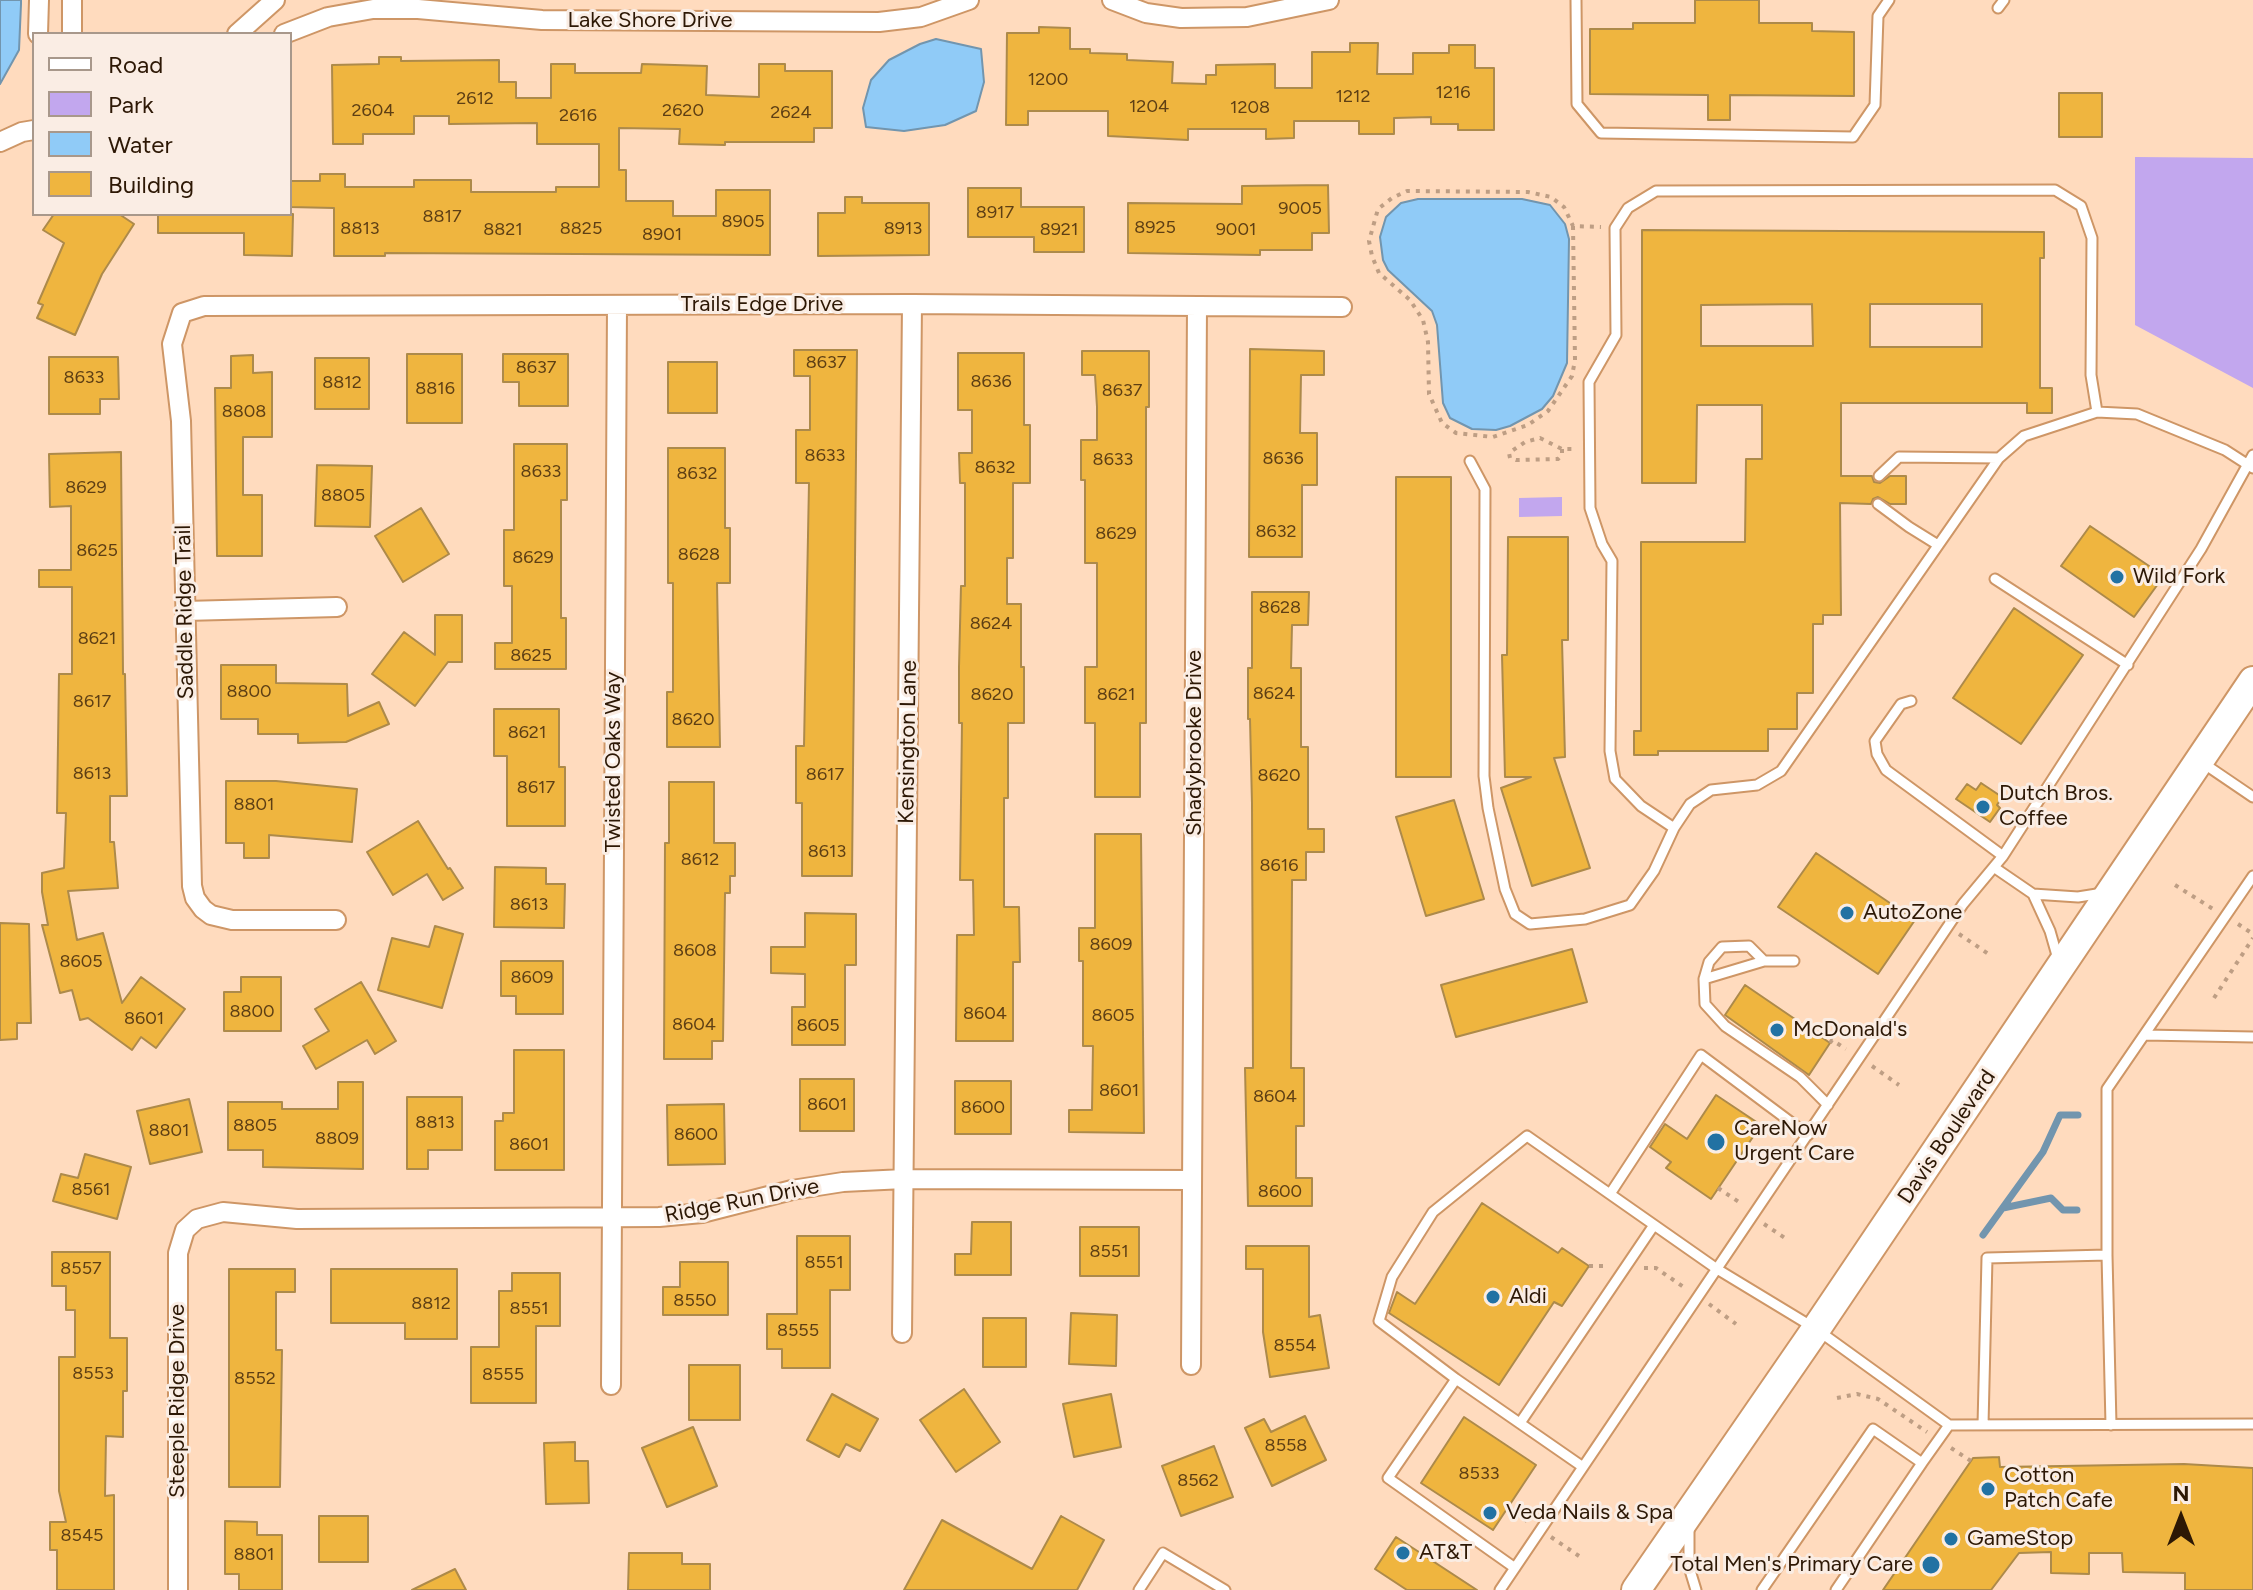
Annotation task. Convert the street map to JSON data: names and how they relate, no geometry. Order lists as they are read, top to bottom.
{
  "streets": {
    "main road": ["Davis Boulevard"],
    "street": [
      "Lake Shore Drive",
      "Trails Edge Drive",
      "Saddle Ridge Trail",
      "Kensington Lane",
      "Shadybrooke Drive",
      "Twisted Oaks Way",
      "Ridge Run Drive",
      "Steeple Ridge Drive"
    ]
  },
  "crossings": [
    ["Trails Edge Drive", "Saddle Ridge Trail"],
    ["Trails Edge Drive", "Kensington Lane"],
    ["Trails Edge Drive", "Shadybrooke Drive"],
    ["Trails Edge Drive", "Twisted Oaks Way"],
    ["Kensington Lane", "Ridge Run Drive"],
    ["Shadybrooke Drive", "Ridge Run Drive"],
    ["Twisted Oaks Way", "Ridge Run Drive"],
    ["Ridge Run Drive", "Steeple Ridge Drive"]
  ],
  "places": [
    "Wild Fork",
    "Dutch Bros. Coffee",
    "AutoZone",
    "McDonald's",
    "CareNow Urgent Care",
    "Aldi",
    "Cotton Patch Cafe",
    "Veda Nails & Spa",
    "GameStop",
    "AT&T",
    "Total Men's Primary Care"
  ],
  "house_numbers": [
    "1200",
    "1216",
    "1212",
    "2612",
    "1204",
    "1208",
    "2604",
    "2620",
    "2624",
    "2616",
    "9005",
    "8917",
    "8817",
    "8905",
    "8925",
    "8813",
    "8825",
    "8913",
    "8821",
    "8921",
    "9001",
    "8901",
    "8637",
    "8637",
    "8633",
    "8636",
    "8812",
    "8816",
    "8637",
    "8808",
    "8633",
    "8636",
    "8633",
    "8632",
    "8633",
    "8632",
    "8629",
    "8805",
    "8632",
    "8629",
    "8625",
    "8628",
    "8629",
    "8628",
    "8624",
    "8621",
    "8625",
    "8800",
    "8624",
    "8620",
    "8621",
    "8617",
    "8620",
    "8621",
    "8613",
    "8617",
    "8620",
    "8617",
    "8801",
    "8613",
    "8612",
    "8616",
    "8613",
    "8609",
    "8608",
    "8605",
    "8609",
    "8800",
    "8604",
    "8605",
    "8601",
    "8604",
    "8605",
    "8601",
    "8604",
    "8601",
    "8600",
    "8813",
    "8805",
    "8801",
    "8600",
    "8809",
    "8601",
    "8561",
    "8600",
    "8551",
    "8551",
    "8557",
    "8550",
    "8812",
    "8551",
    "8555",
    "8554",
    "8553",
    "8555",
    "8552",
    "8558",
    "8533",
    "8562",
    "8545",
    "8801"
  ],
  "legend": [
    "Road",
    "Park",
    "Water",
    "Building"
  ],
  "north": "top"
}
